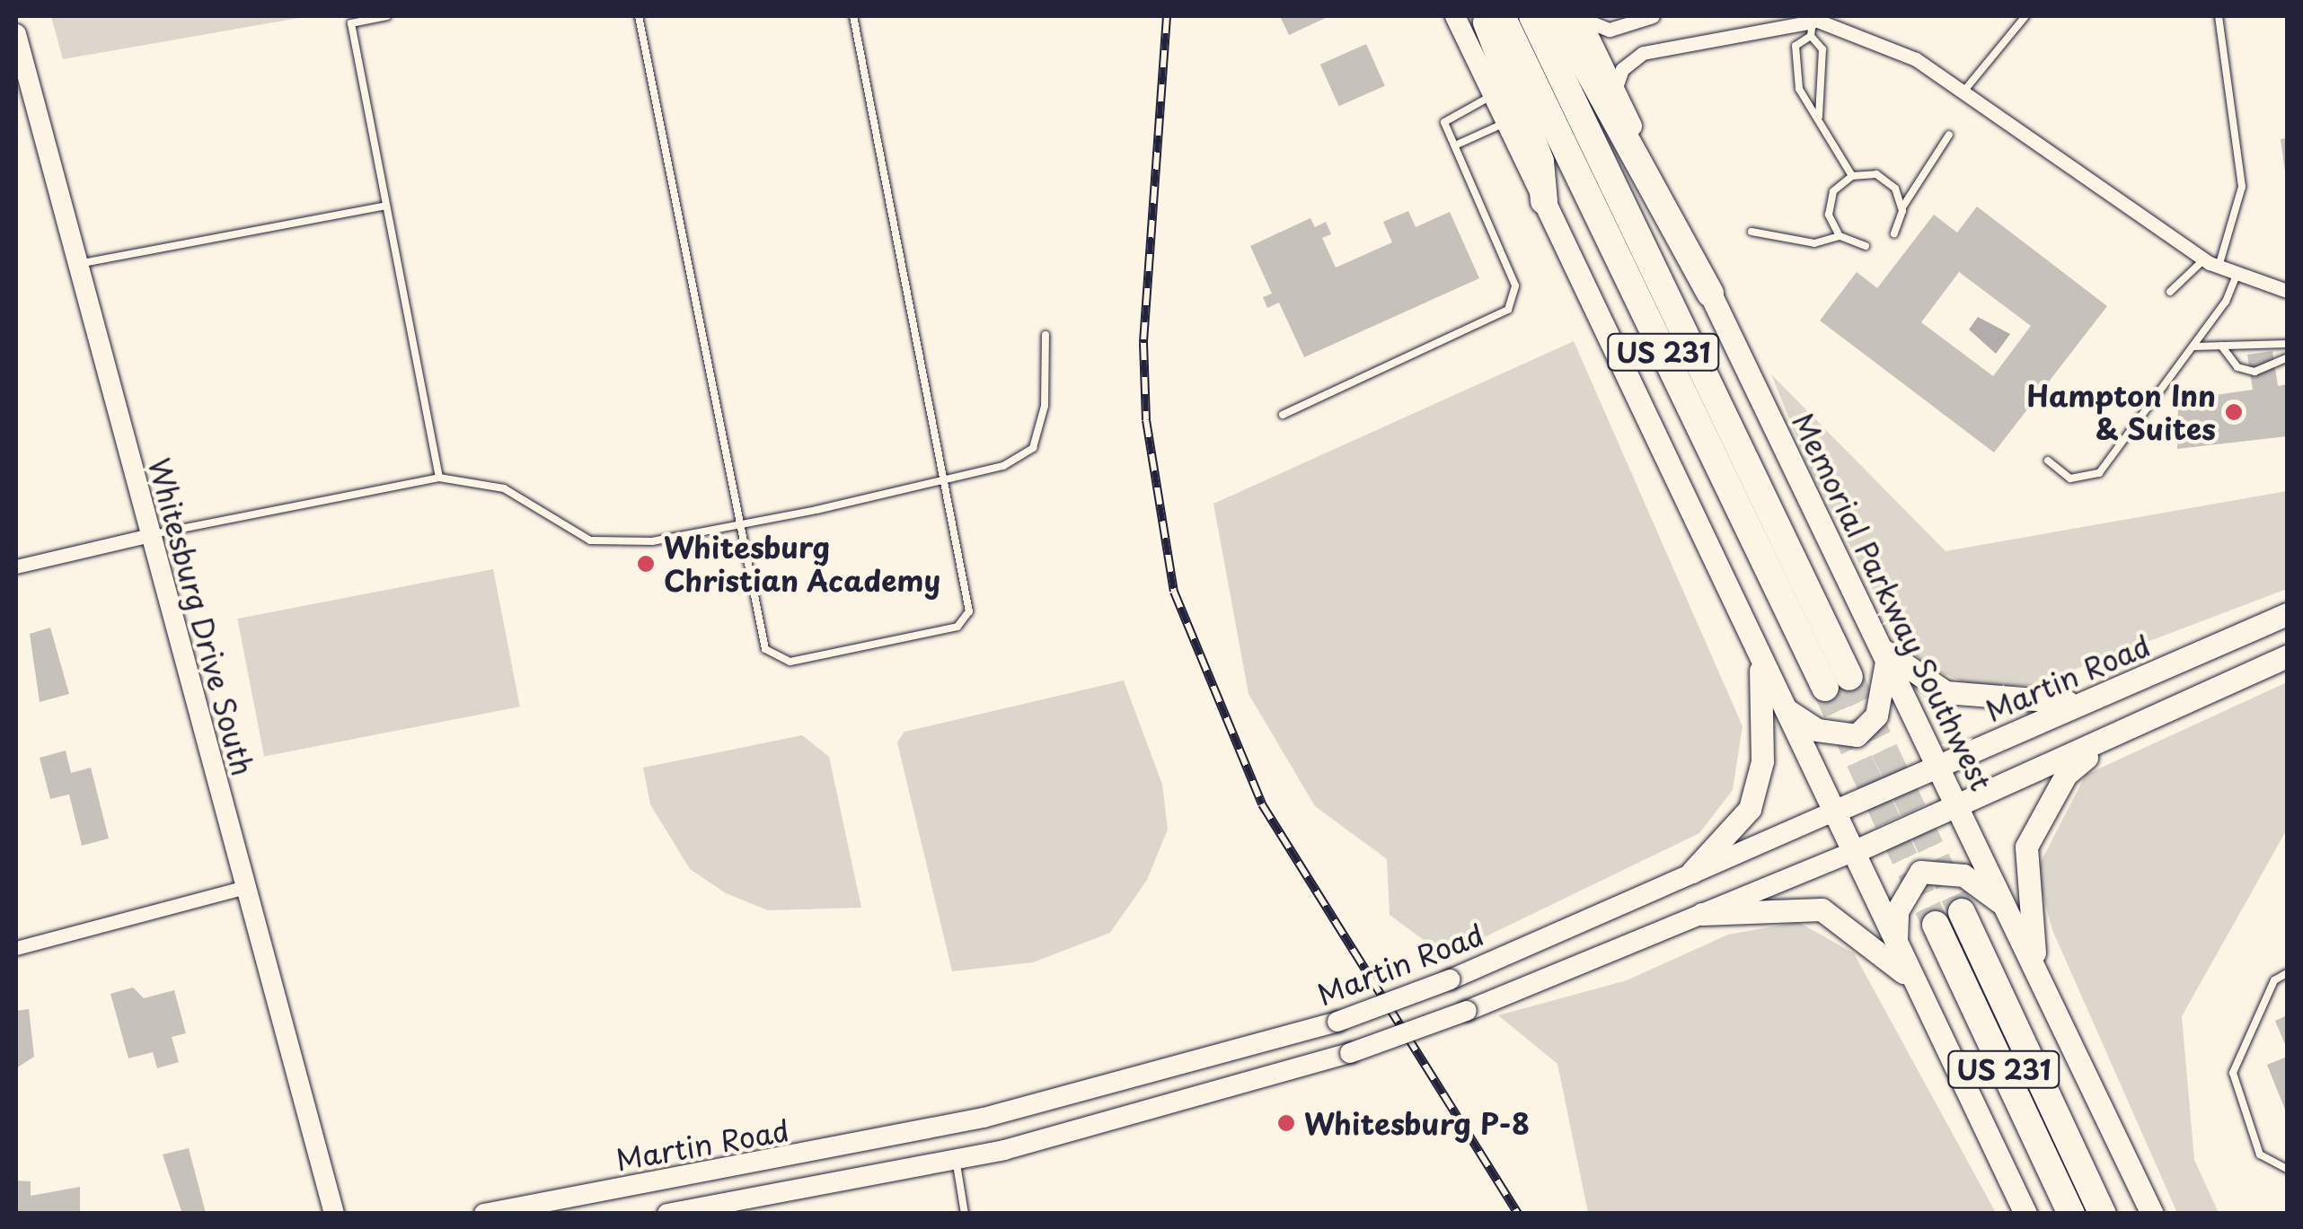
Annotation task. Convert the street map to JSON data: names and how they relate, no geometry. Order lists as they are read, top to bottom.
{
  "streets": {
    "highway": ["US 231"],
    "main road": ["Memorial Parkway Southwest", "Whitesburg Drive South", "Martin Road"]
  },
  "crossings": [
    ["Memorial Parkway Southwest", "Martin Road"]
  ],
  "places": ["Hampton Inn & Suites", "Whitesburg Christian Academy", "Whitesburg P-8"]
}
